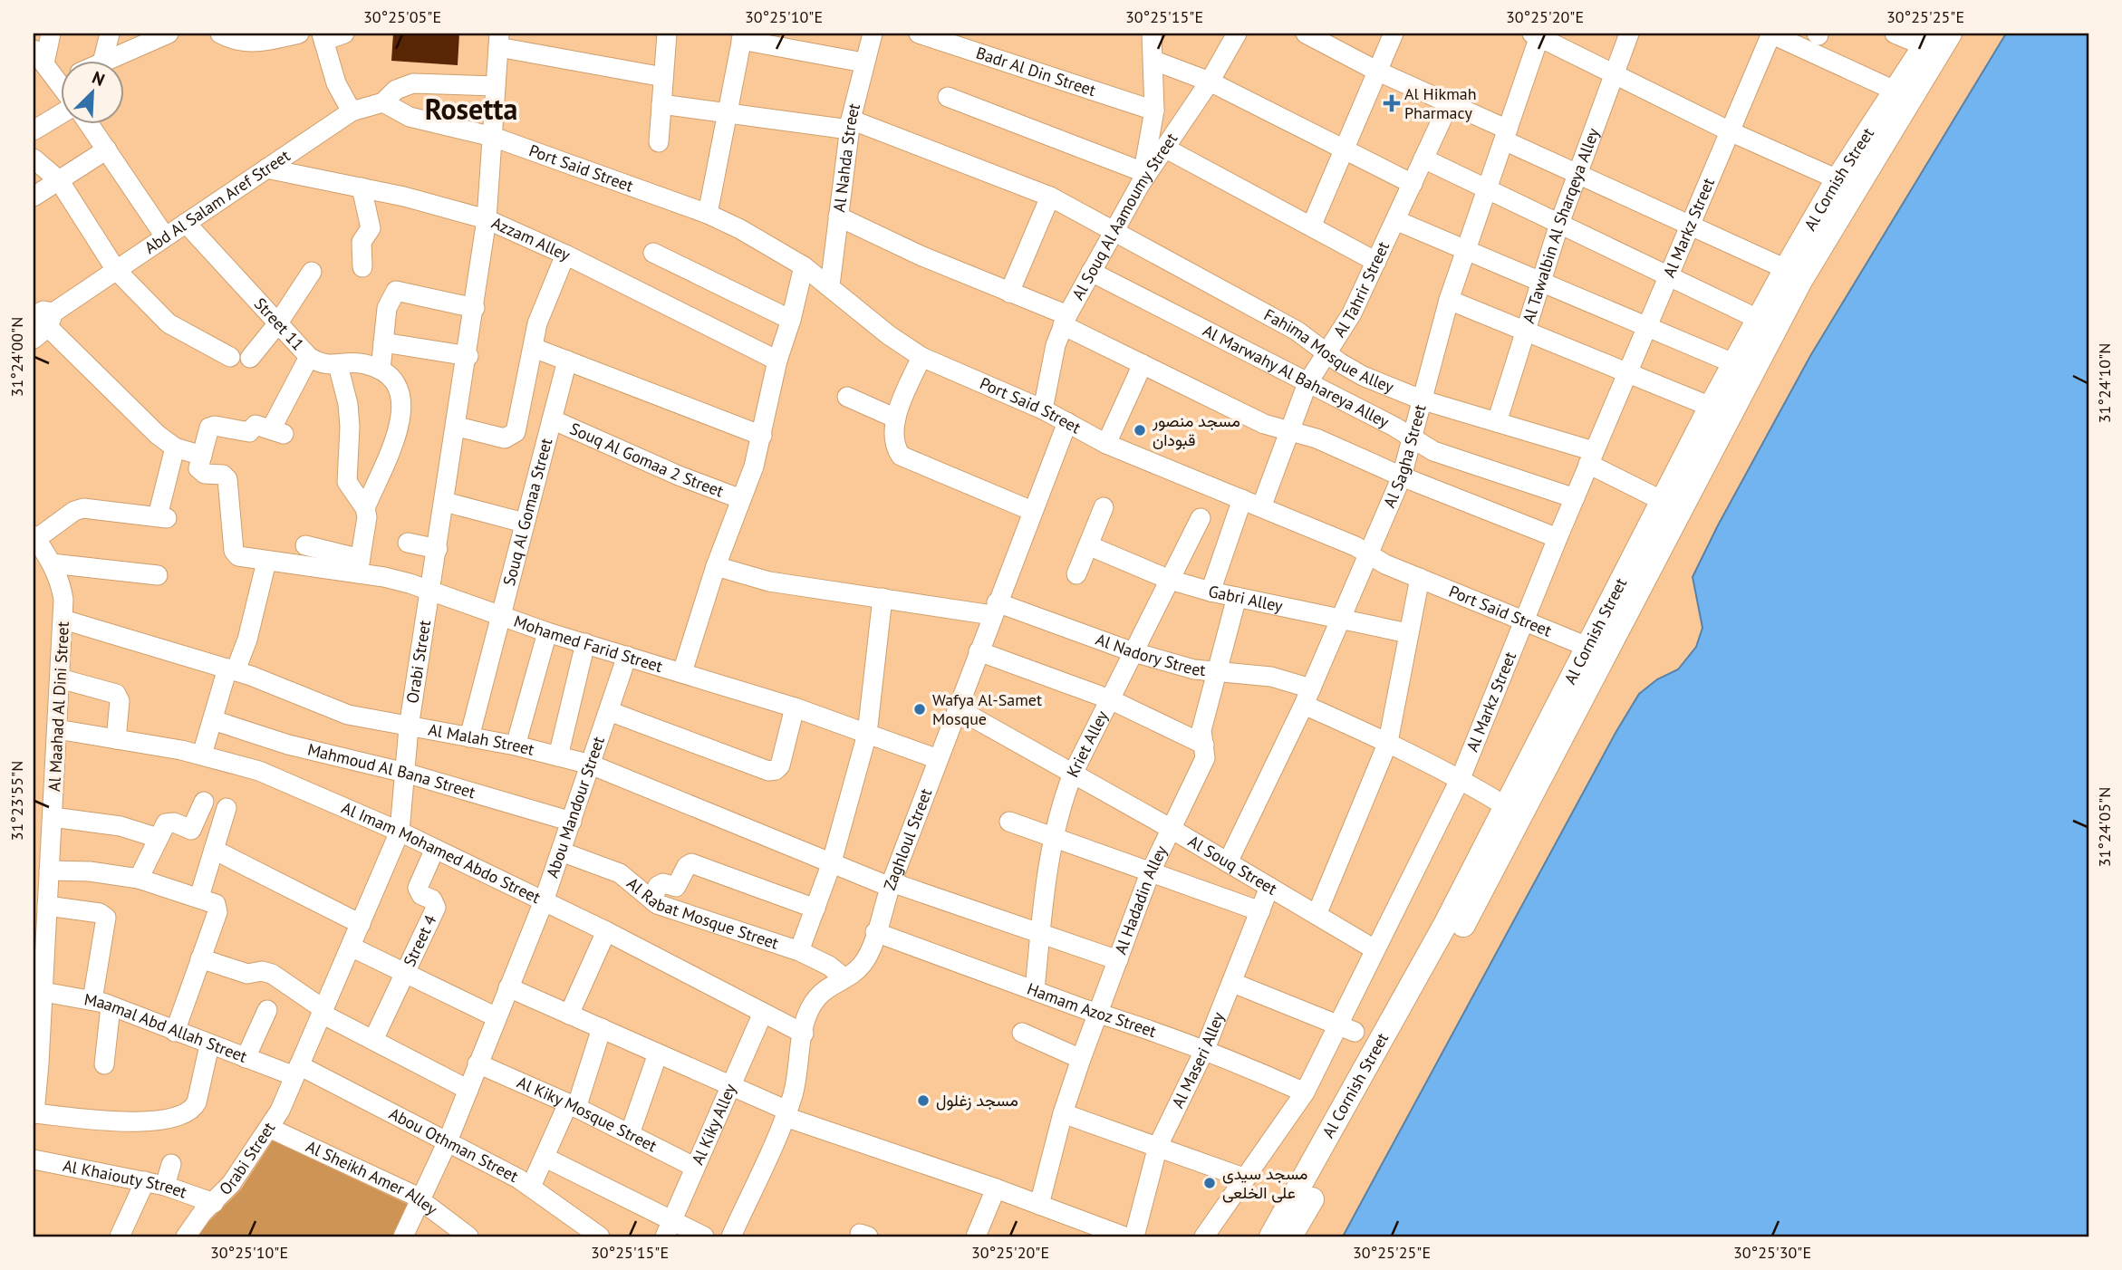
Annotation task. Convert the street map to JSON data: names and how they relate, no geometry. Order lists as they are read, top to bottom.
{
  "streets": {
    "main road": ["Al Cornish Street"],
    "street": [
      "Badr Al Din Street",
      "Al Nahda Street",
      "Port Said Street",
      "Abd Al Salam Aref Street",
      "Al Souq Al Aamoumy Street",
      "Al Tawalbin Al Sharqeya Alley",
      "Al Markz Street",
      "Azzam Alley",
      "Al Tahrir Street",
      "Street 11",
      "Fahima Mosque Alley",
      "Al Marwahy Al Bahareya Alley",
      "Al Sagha Street",
      "Souq Al Gomaa 2 Street",
      "Souq Al Gomaa Street",
      "Gabri Alley",
      "Mohamed Farid Street",
      "Al Nadory Street",
      "Orabi Street",
      "Al Maahad Al Dini Street",
      "Al Malah Street",
      "Kriet Alley",
      "Mahmoud Al Bana Street",
      "Abou Mandour Street",
      "Zaghloul Street",
      "Al Imam Mohamed Abdo Street",
      "Al Souq Street",
      "Al Hadadin Alley",
      "Al Rabat Mosque Street",
      "Street 4",
      "Hamam Azoz Street",
      "Maamal Abd Allah Street",
      "Al Maseri Alley",
      "Al Kiky Mosque Street",
      "Al Kiky Alley",
      "Abou Othman Street",
      "Al Khaiouty Street",
      "Al Sheikh Amer Alley"
    ]
  },
  "crossings": [
    ["Al Nahda Street", "Port Said Street"],
    ["Al Nahda Street", "Fahima Mosque Alley"],
    ["Port Said Street", "Al Cornish Street"],
    ["Port Said Street", "Al Souq Al Aamoumy Street"],
    ["Port Said Street", "Al Markz Street"],
    ["Port Said Street", "Al Tahrir Street"],
    ["Port Said Street", "Al Sagha Street"],
    ["Port Said Street", "Orabi Street"],
    ["Port Said Street", "Zaghloul Street"],
    ["Al Cornish Street", "Fahima Mosque Alley"],
    ["Al Cornish Street", "Al Nadory Street"],
    ["Abd Al Salam Aref Street", "Azzam Alley"],
    ["Abd Al Salam Aref Street", "Street 11"],
    ["Abd Al Salam Aref Street", "Orabi Street"],
    ["Al Souq Al Aamoumy Street", "Fahima Mosque Alley"],
    ["Al Souq Al Aamoumy Street", "Al Marwahy Al Bahareya Alley"],
    ["Al Tawalbin Al Sharqeya Alley", "Fahima Mosque Alley"],
    ["Al Markz Street", "Fahima Mosque Alley"],
    ["Al Markz Street", "Al Marwahy Al Bahareya Alley"],
    ["Al Markz Street", "Al Nadory Street"],
    ["Al Markz Street", "Al Souq Street"],
    ["Al Markz Street", "Hamam Azoz Street"],
    ["Azzam Alley", "Orabi Street"],
    ["Al Tahrir Street", "Fahima Mosque Alley"],
    ["Al Tahrir Street", "Al Marwahy Al Bahareya Alley"],
    ["Fahima Mosque Alley", "Al Sagha Street"],
    ["Al Marwahy Al Bahareya Alley", "Al Sagha Street"],
    ["Al Sagha Street", "Gabri Alley"],
    ["Al Sagha Street", "Al Nadory Street"],
    ["Al Sagha Street", "Al Souq Street"],
    ["Souq Al Gomaa 2 Street", "Souq Al Gomaa Street"],
    ["Souq Al Gomaa Street", "Mohamed Farid Street"],
    ["Souq Al Gomaa Street", "Al Malah Street"],
    ["Gabri Alley", "Kriet Alley"],
    ["Gabri Alley", "Al Hadadin Alley"],
    ["Mohamed Farid Street", "Orabi Street"],
    ["Mohamed Farid Street", "Abou Mandour Street"],
    ["Mohamed Farid Street", "Zaghloul Street"],
    ["Al Nadory Street", "Kriet Alley"],
    ["Al Nadory Street", "Zaghloul Street"],
    ["Al Nadory Street", "Al Hadadin Alley"],
    ["Orabi Street", "Al Malah Street"],
    ["Orabi Street", "Mahmoud Al Bana Street"],
    ["Orabi Street", "Al Imam Mohamed Abdo Street"],
    ["Orabi Street", "Maamal Abd Allah Street"],
    ["Orabi Street", "Abou Othman Street"],
    ["Orabi Street", "Al Khaiouty Street"],
    ["Orabi Street", "Al Sheikh Amer Alley"],
    ["Al Maahad Al Dini Street", "Al Malah Street"],
    ["Al Maahad Al Dini Street", "Al Imam Mohamed Abdo Street"],
    ["Al Maahad Al Dini Street", "Maamal Abd Allah Street"],
    ["Al Malah Street", "Kriet Alley"],
    ["Al Malah Street", "Abou Mandour Street"],
    ["Al Malah Street", "Zaghloul Street"],
    ["Al Malah Street", "Al Hadadin Alley"],
    ["Kriet Alley", "Al Souq Street"],
    ["Kriet Alley", "Hamam Azoz Street"],
    ["Mahmoud Al Bana Street", "Abou Mandour Street"],
    ["Abou Mandour Street", "Al Imam Mohamed Abdo Street"],
    ["Abou Mandour Street", "Al Rabat Mosque Street"],
    ["Abou Mandour Street", "Al Kiky Mosque Street"],
    ["Abou Mandour Street", "Abou Othman Street"],
    ["Abou Mandour Street", "Al Sheikh Amer Alley"],
    ["Zaghloul Street", "Al Imam Mohamed Abdo Street"],
    ["Zaghloul Street", "Al Souq Street"],
    ["Zaghloul Street", "Al Rabat Mosque Street"],
    ["Zaghloul Street", "Hamam Azoz Street"],
    ["Al Imam Mohamed Abdo Street", "Street 4"],
    ["Al Imam Mohamed Abdo Street", "Al Kiky Alley"],
    ["Al Souq Street", "Al Hadadin Alley"],
    ["Al Souq Street", "Al Maseri Alley"],
    ["Al Hadadin Alley", "Hamam Azoz Street"],
    ["Hamam Azoz Street", "Al Maseri Alley"],
    ["Maamal Abd Allah Street", "Abou Othman Street"],
    ["Al Kiky Mosque Street", "Al Kiky Alley"]
  ],
  "districts": ["Rosetta"],
  "places": {
    "health": ["Al Hikmah Pharmacy"],
    "other": [
      "مسجد منصور قبودان",
      "Wafya Al-Samet Mosque",
      "مسجد زغلول",
      "مسجد سيدى على الخلعى"
    ]
  },
  "north": "top right",
  "coordinates": [
    "30°25'05\"E",
    "30°25'10\"E",
    "30°25'15\"E",
    "30°25'20\"E",
    "30°25'25\"E",
    "31°24'00\"N",
    "31°24'10\"N",
    "31°23'55\"N",
    "31°24'05\"N",
    "30°25'30\"E"
  ]
}
